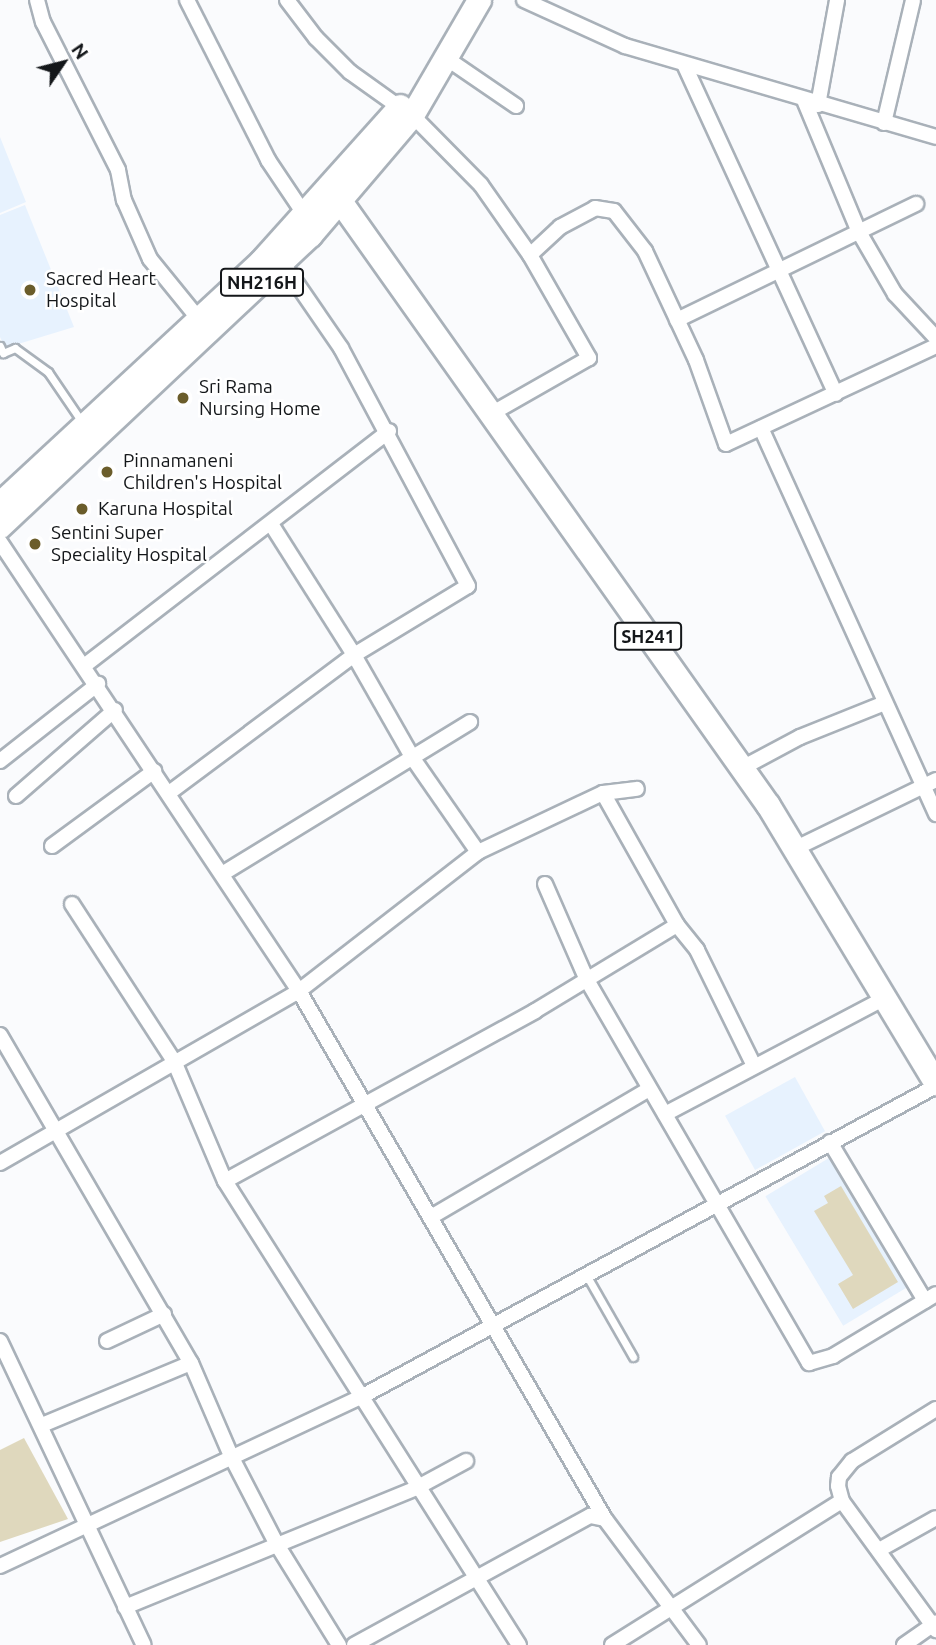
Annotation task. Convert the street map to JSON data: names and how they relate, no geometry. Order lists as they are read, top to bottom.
{
  "streets": {
    "main road": ["NH216H", "SH241"]
  },
  "crossings": [
    ["NH216H", "SH241"]
  ],
  "places": [
    "Sacred Heart Hospital",
    "Sri Rama Nursing Home",
    "Pinnamaneni Children's Hospital",
    "Karuna Hospital",
    "Sentini Super Speciality Hospital"
  ],
  "north": "top right"
}
